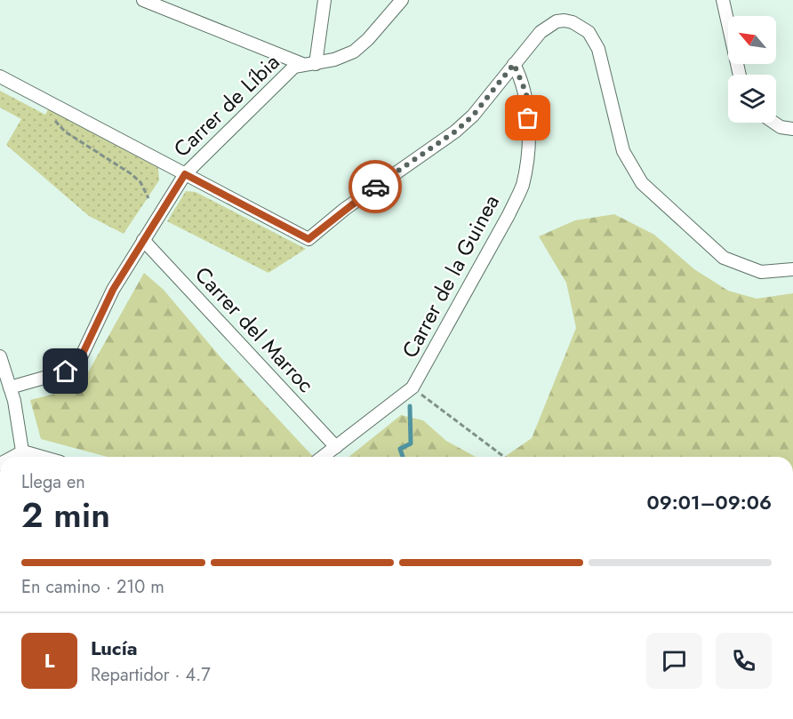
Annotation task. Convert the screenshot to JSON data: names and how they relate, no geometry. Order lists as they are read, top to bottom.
{
  "streets": {
    "street": ["Carrer de Líbia", "Carrer de la Guinea", "Carrer del Marroc"]
  },
  "crossings": [
    ["Carrer de Líbia", "Carrer del Marroc"],
    ["Carrer de la Guinea", "Carrer del Marroc"]
  ],
  "north": "top left",
  "page": {
    "heading": ["2 min", "Llega en", "09:01–09:06"],
    "panel": ["Lucía", "Repartidor · 4.7"],
    "bar": "En camino · 210 m",
    "round": "L"
  }
}
